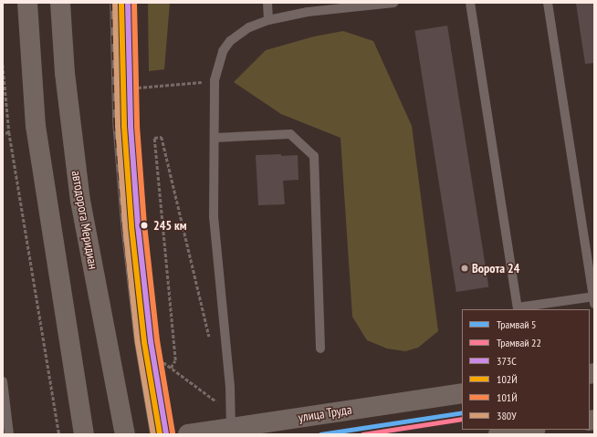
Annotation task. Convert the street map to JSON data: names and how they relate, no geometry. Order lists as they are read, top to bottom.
{
  "streets": {
    "main road": ["автодорога Меридиан", "улица Труда"]
  },
  "places": ["245 км", "Ворота 24"],
  "lines": [
    "transit line 373C",
    "transit line 102Й",
    "transit line 101Й",
    "transit line 380У",
    "tram line 5",
    "tram line 22"
  ],
  "legend": [
    "Трамвай 5",
    "Трамвай 22",
    "373C",
    "102Й",
    "101Й",
    "380У"
  ]
}
